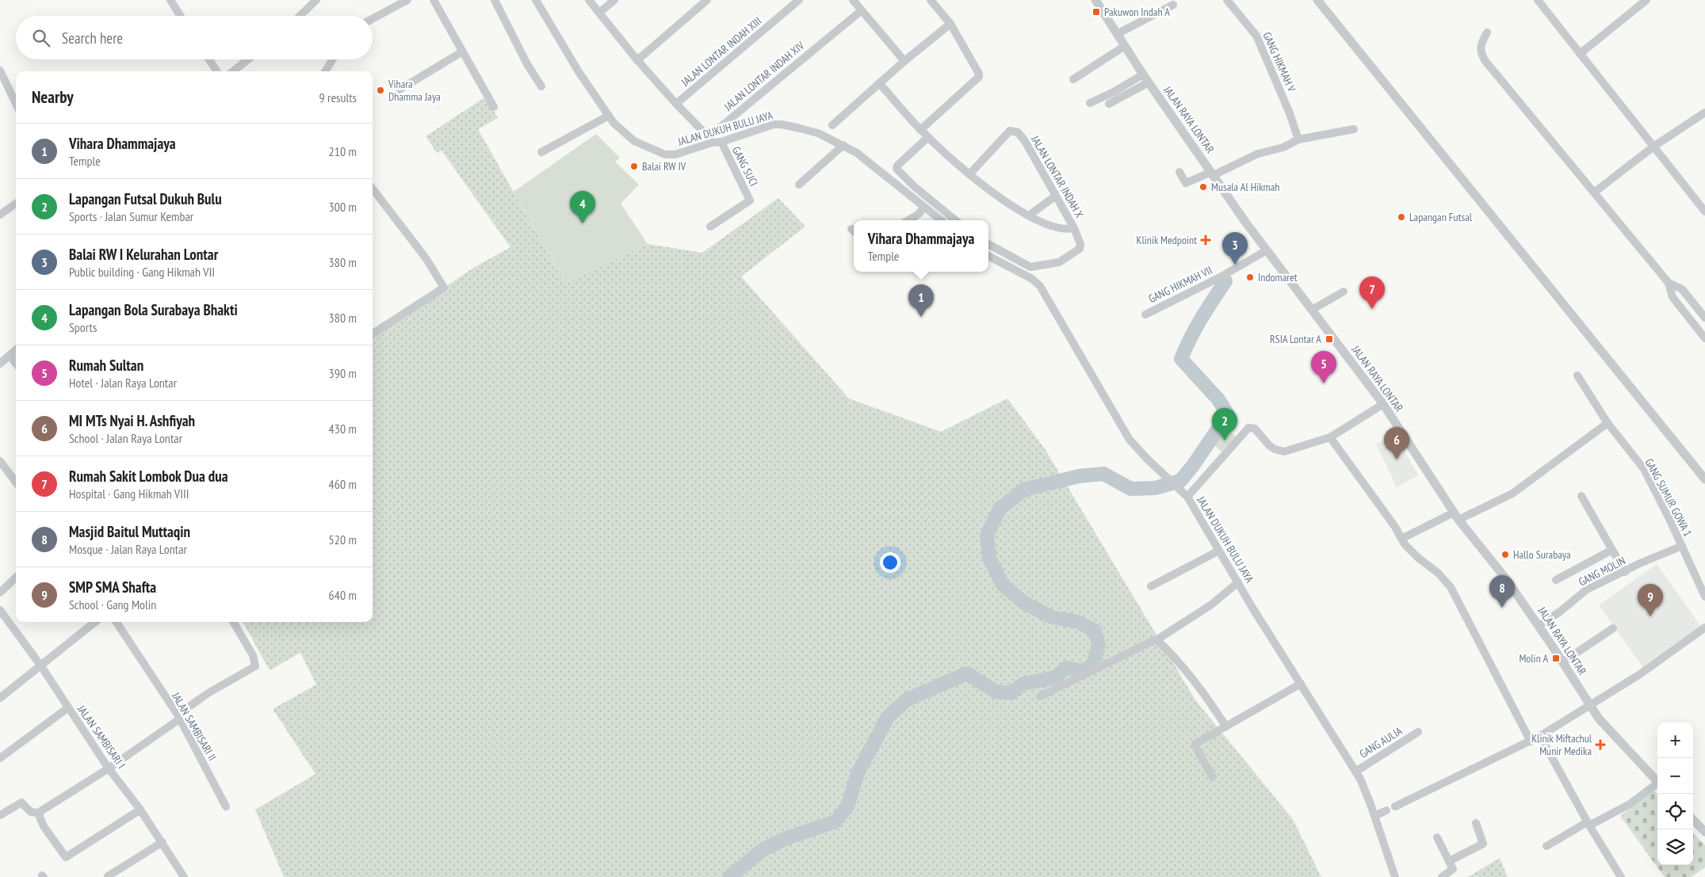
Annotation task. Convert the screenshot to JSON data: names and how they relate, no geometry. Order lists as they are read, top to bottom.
{
  "streets": {
    "street": [
      "JALAN LONTAR INDAH XIII",
      "GANG HIKMAH V",
      "JALAN LONTAR INDAH XIV",
      "JALAN RAYA LONTAR",
      "JALAN DUKUH BULU JAYA",
      "GANG SUCI",
      "JALAN LONTAR INDAH X",
      "GANG HIKMAH VII",
      "GANG SUMUR GOWA 1",
      "GANG MOLIN",
      "JALAN SAMBISARI II",
      "JALAN SAMBISARI I",
      "GANG AULIA"
    ]
  },
  "crossings": [
    ["JALAN LONTAR INDAH XIII", "JALAN LONTAR INDAH XIV"],
    ["JALAN RAYA LONTAR", "GANG HIKMAH VII"],
    ["JALAN RAYA LONTAR", "GANG MOLIN"],
    ["JALAN DUKUH BULU JAYA", "GANG SUCI"],
    ["JALAN DUKUH BULU JAYA", "GANG AULIA"],
    ["GANG SUMUR GOWA 1", "GANG MOLIN"]
  ],
  "places": {
    "transit": ["Pakuwon Indah A", "RSIA Lontar A", "Molin A"],
    "other": [
      "Vihara Dhamma Jaya",
      "Balai RW IV",
      "Musala Al Hikmah",
      "Lapangan Futsal",
      "Indomaret",
      "Hallo Surabaya"
    ],
    "health": ["Klinik Medpoint", "Klinik Miftachul Munir Medika"]
  },
  "page": {
    "search": "Search here",
    "heading": ["Nearby", "9 results"],
    "list": [
      {
        "mark": "1",
        "name": "Vihara Dhammajaya",
        "note": "Temple",
        "value": "210 m"
      },
      {
        "mark": "2",
        "name": "Lapangan Futsal Dukuh Bulu",
        "note": "Sports · Jalan Sumur Kembar",
        "value": "300 m"
      },
      {
        "mark": "3",
        "name": "Balai RW I Kelurahan Lontar",
        "note": "Public building · Gang Hikmah VII",
        "value": "380 m"
      },
      {
        "mark": "4",
        "name": "Lapangan Bola Surabaya Bhakti",
        "note": "Sports",
        "value": "380 m"
      },
      {
        "mark": "5",
        "name": "Rumah Sultan",
        "note": "Hotel · Jalan Raya Lontar",
        "value": "390 m"
      },
      {
        "mark": "6",
        "name": "MI MTs Nyai H. Ashfiyah",
        "note": "School · Jalan Raya Lontar",
        "value": "430 m"
      },
      {
        "mark": "7",
        "name": "Rumah Sakit Lombok Dua dua",
        "note": "Hospital · Gang Hikmah VIII",
        "value": "460 m"
      },
      {
        "mark": "8",
        "name": "Masjid Baitul Muttaqin",
        "note": "Mosque · Jalan Raya Lontar",
        "value": "520 m"
      },
      {
        "mark": "9",
        "name": "SMP SMA Shafta",
        "note": "School · Gang Molin",
        "value": "640 m"
      }
    ],
    "pins": [
      "4",
      "3",
      "7",
      "1",
      "5",
      "2",
      "6",
      "8",
      "9"
    ],
    "popup": ["Vihara Dhammajaya", "Temple"],
    "map_buttons": ["+", "−"]
  }
}
